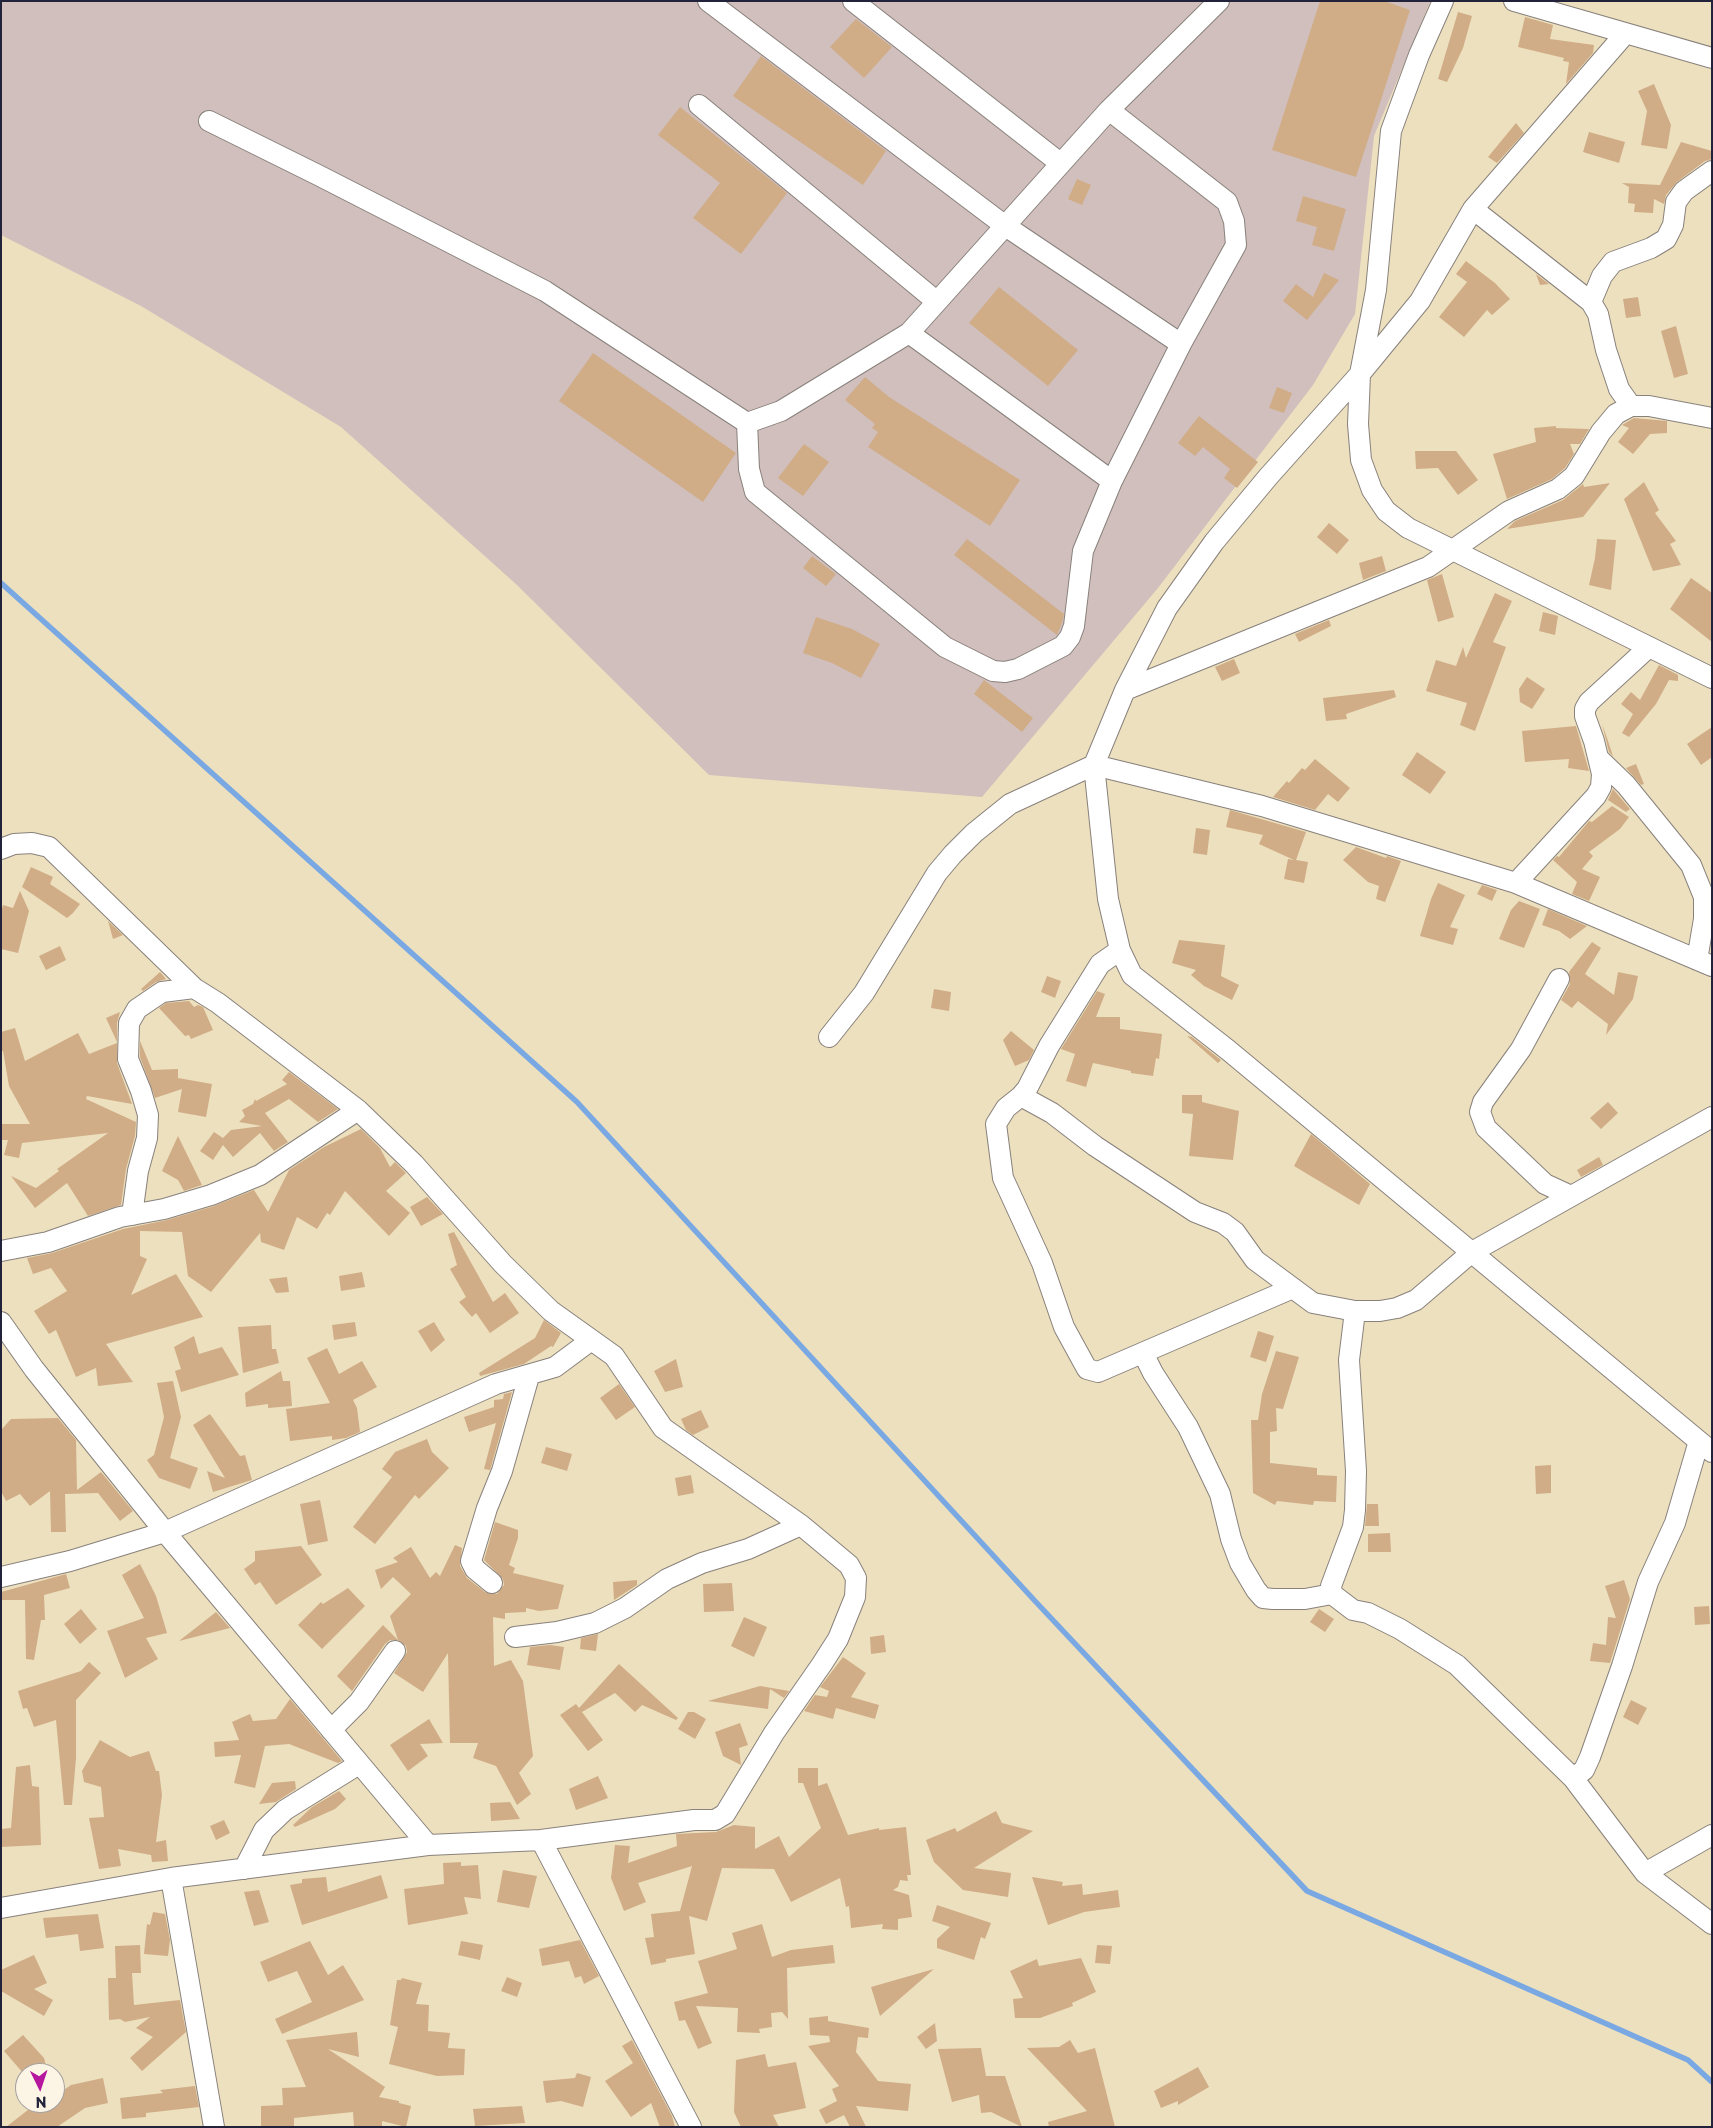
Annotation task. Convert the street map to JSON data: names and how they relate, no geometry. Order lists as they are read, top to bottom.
{
  "north": "bottom"
}
